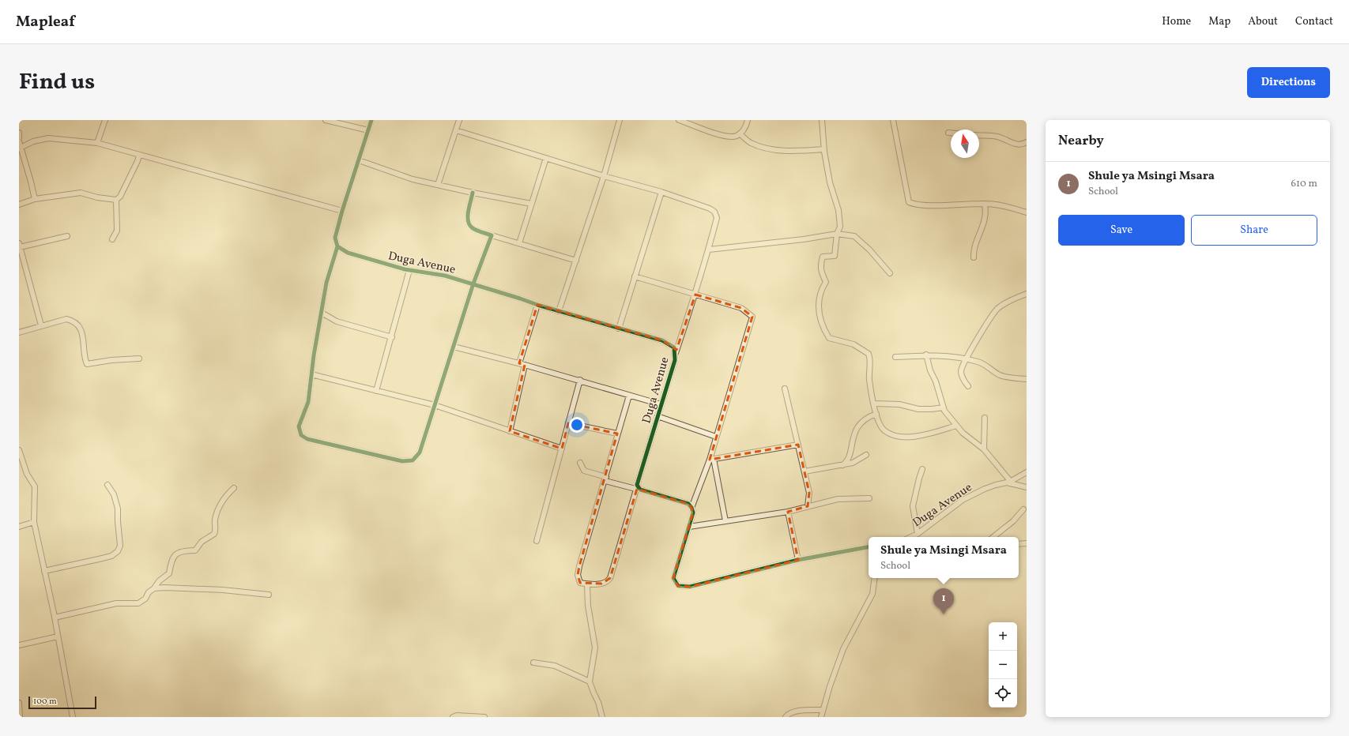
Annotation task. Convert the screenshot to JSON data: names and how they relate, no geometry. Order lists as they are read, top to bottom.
{
  "streets": {
    "street": ["Duga Avenue"]
  },
  "scale_bar": "100 m",
  "north": "top",
  "page": {
    "header": "Mapleaf",
    "nav": [
      "Home",
      "Map",
      "About",
      "Contact"
    ],
    "title": "Find us",
    "buttons": [
      "Directions",
      ["Save", "Share"]
    ],
    "heading": "Nearby",
    "list": [
      {
        "mark": "1",
        "name": "Shule ya Msingi Msara",
        "note": "School",
        "value": "610 m"
      }
    ],
    "popup": ["Shule ya Msingi Msara", "School"],
    "pins": "1",
    "map_buttons": ["+", "−"],
    "scale": "100 m"
  }
}
